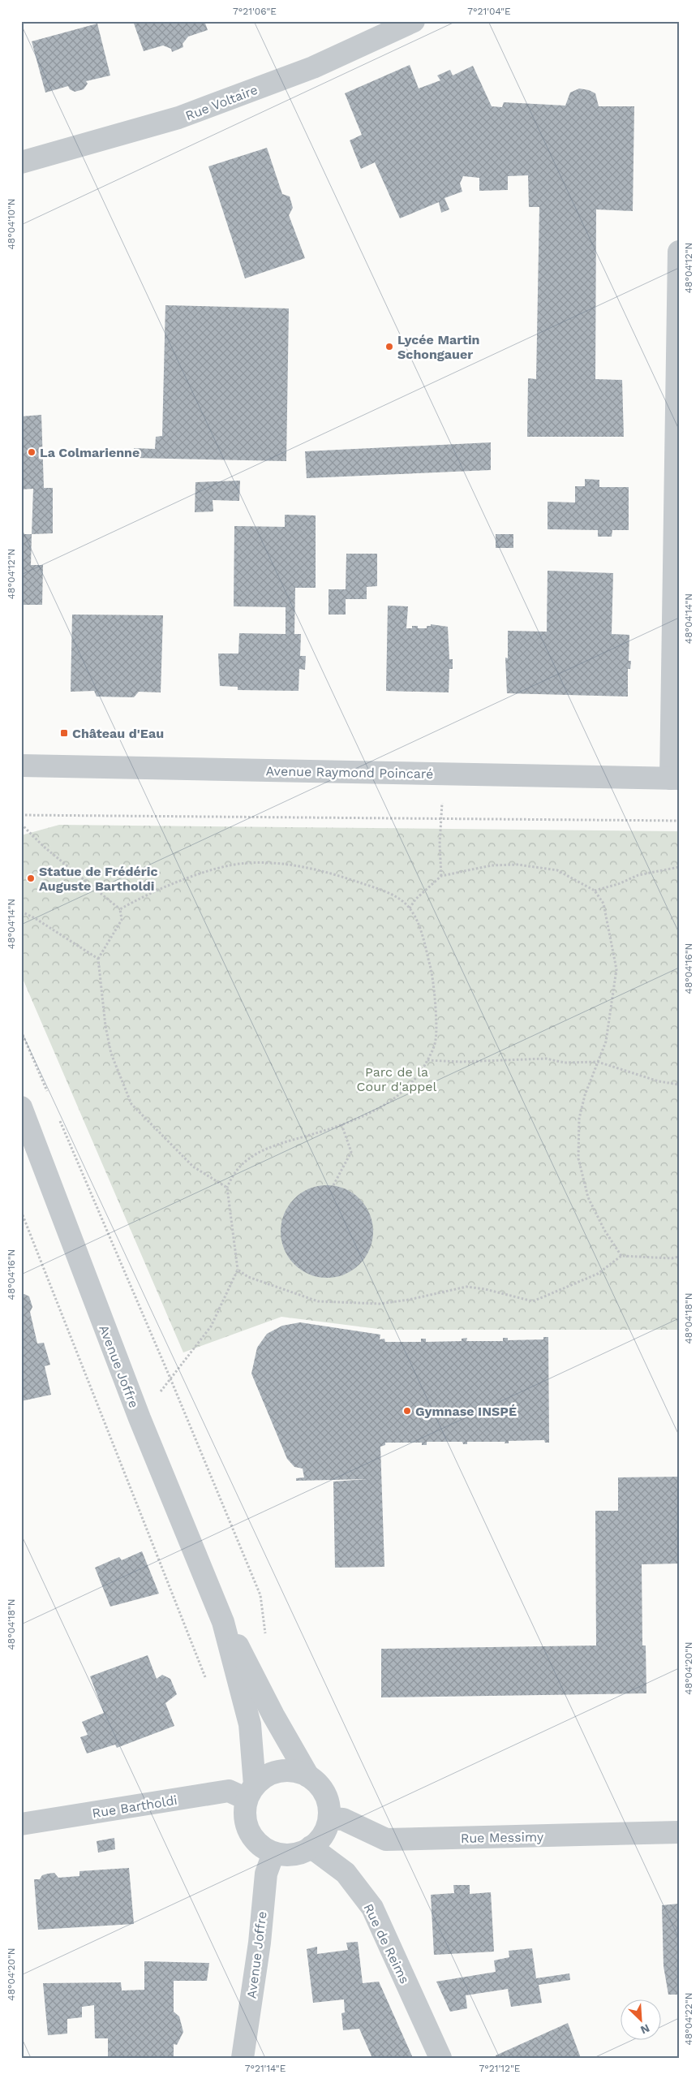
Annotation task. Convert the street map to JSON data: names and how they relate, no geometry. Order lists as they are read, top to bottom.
{
  "streets": {
    "street": [
      "Rue Voltaire",
      "Avenue Raymond Poincaré",
      "Avenue Joffre",
      "Rue Bartholdi",
      "Rue Messimy",
      "Rue de Reims"
    ]
  },
  "crossings": [
    ["Avenue Joffre", "Rue Bartholdi"],
    ["Avenue Joffre", "Rue Messimy"],
    ["Avenue Joffre", "Rue de Reims"],
    ["Rue Bartholdi", "Rue Messimy"],
    ["Rue Bartholdi", "Rue de Reims"],
    ["Rue Messimy", "Rue de Reims"]
  ],
  "parks": ["Parc de la Cour d'appel"],
  "places": {
    "other": [
      "Lycée Martin Schongauer",
      "La Colmarienne",
      "Statue de Frédéric Auguste Bartholdi",
      "Gymnase INSPÉ"
    ],
    "transit": ["Château d'Eau"]
  },
  "north": "bottom right",
  "coordinates": [
    "7°21'06\"E",
    "7°21'04\"E",
    "48°04'10\"N",
    "48°04'12\"N",
    "48°04'14\"N",
    "48°04'16\"N",
    "48°04'18\"N",
    "48°04'20\"N",
    "48°04'22\"N",
    "7°21'14\"E",
    "7°21'12\"E"
  ]
}
